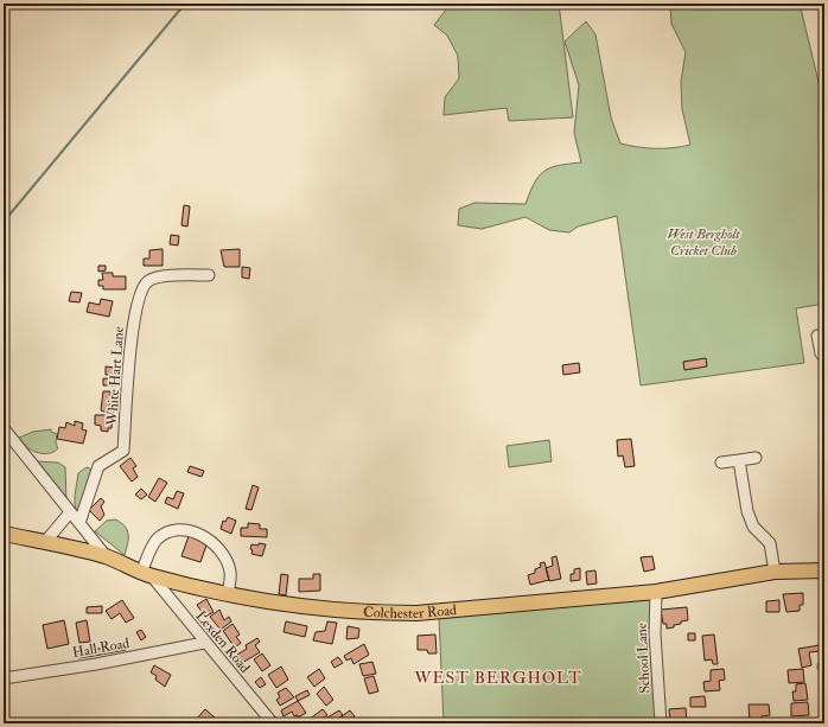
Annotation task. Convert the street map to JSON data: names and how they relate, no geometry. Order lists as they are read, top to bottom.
{
  "streets": {
    "main road": ["Colchester Road"],
    "street": [
      "White Hart Lane",
      "Lexden Road",
      "Hall Road",
      "School Lane"
    ]
  },
  "crossings": [
    ["Colchester Road", "Lexden Road"],
    ["Colchester Road", "School Lane"],
    ["Lexden Road", "Hall Road"]
  ],
  "districts": ["WEST BERGHOLT"],
  "parks": ["West Bergholt Cricket Club"]
}
